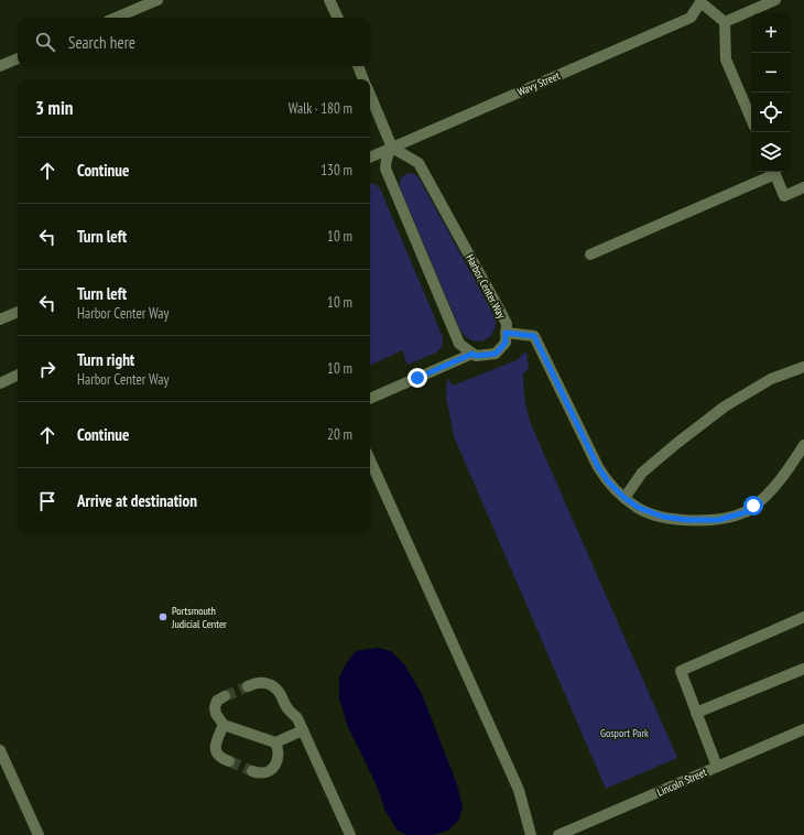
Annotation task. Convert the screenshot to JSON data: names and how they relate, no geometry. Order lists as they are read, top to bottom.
{
  "streets": {
    "street": ["Wavy Street", "Harbor Center Way", "Lincoln Street"]
  },
  "crossings": [
    ["Wavy Street", "Harbor Center Way"]
  ],
  "parks": ["Gosport Park"],
  "places": ["Portsmouth Judicial Center"],
  "page": {
    "map_buttons": ["+", "−"],
    "search": "Search here",
    "heading": ["3 min", "Walk · 180 m"],
    "list": [
      ["Continue", "130 m"],
      ["Turn left", "10 m"],
      ["Turn left", "Harbor Center Way", "10 m"],
      ["Turn right", "Harbor Center Way", "10 m"],
      ["Continue", "20 m"],
      "Arrive at destination"
    ]
  }
}
